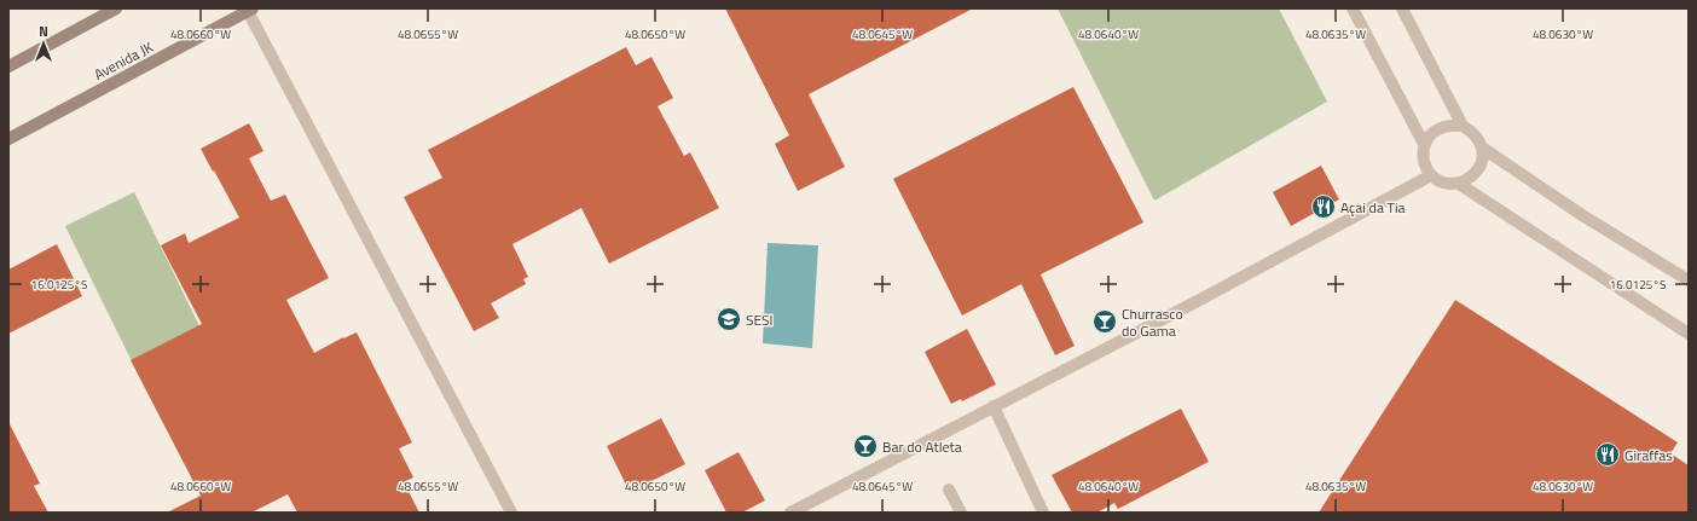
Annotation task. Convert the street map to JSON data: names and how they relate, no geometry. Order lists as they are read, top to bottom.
{
  "streets": {
    "main road": ["Avenida JK"]
  },
  "places": {
    "restaurant": ["Açai da Tia", "Giraffas"],
    "school or university": ["SESI"],
    "bar": ["Churrasco do Gama", "Bar do Atleta"]
  },
  "north": "top",
  "coordinates": [
    "48.0660°W",
    "48.0655°W",
    "48.0650°W",
    "48.0645°W",
    "48.0640°W",
    "48.0635°W",
    "48.0630°W",
    "16.0125°S"
  ]
}
